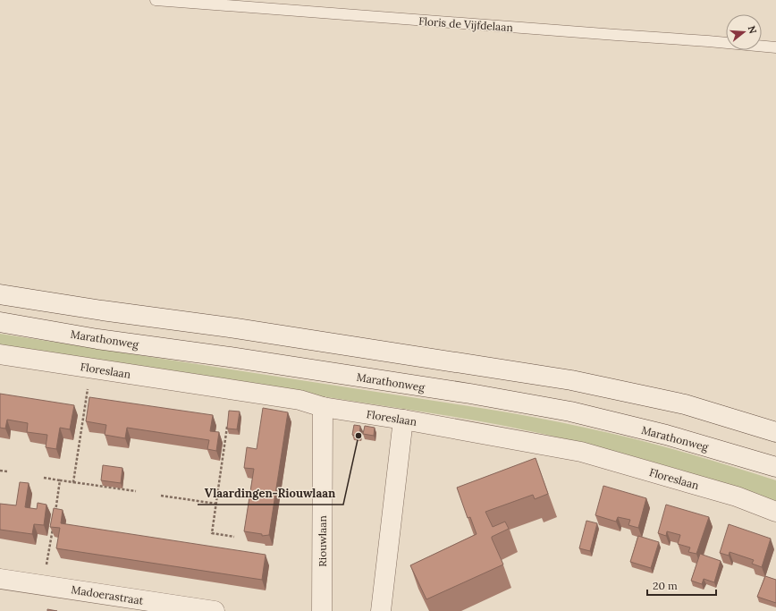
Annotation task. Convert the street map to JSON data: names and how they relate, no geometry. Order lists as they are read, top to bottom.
{
  "streets": {
    "main road": [
      "Marathonweg",
      "Floreslaan",
      "Riouwlaan",
      "Madoerastraat"
    ],
    "lane": ["Floris de Vijfdelaan"]
  },
  "crossings": [
    ["Floreslaan", "Riouwlaan"]
  ],
  "places": ["Vlaardingen-Riouwlaan"],
  "scale_bar": "20 m",
  "north": "right"
}
